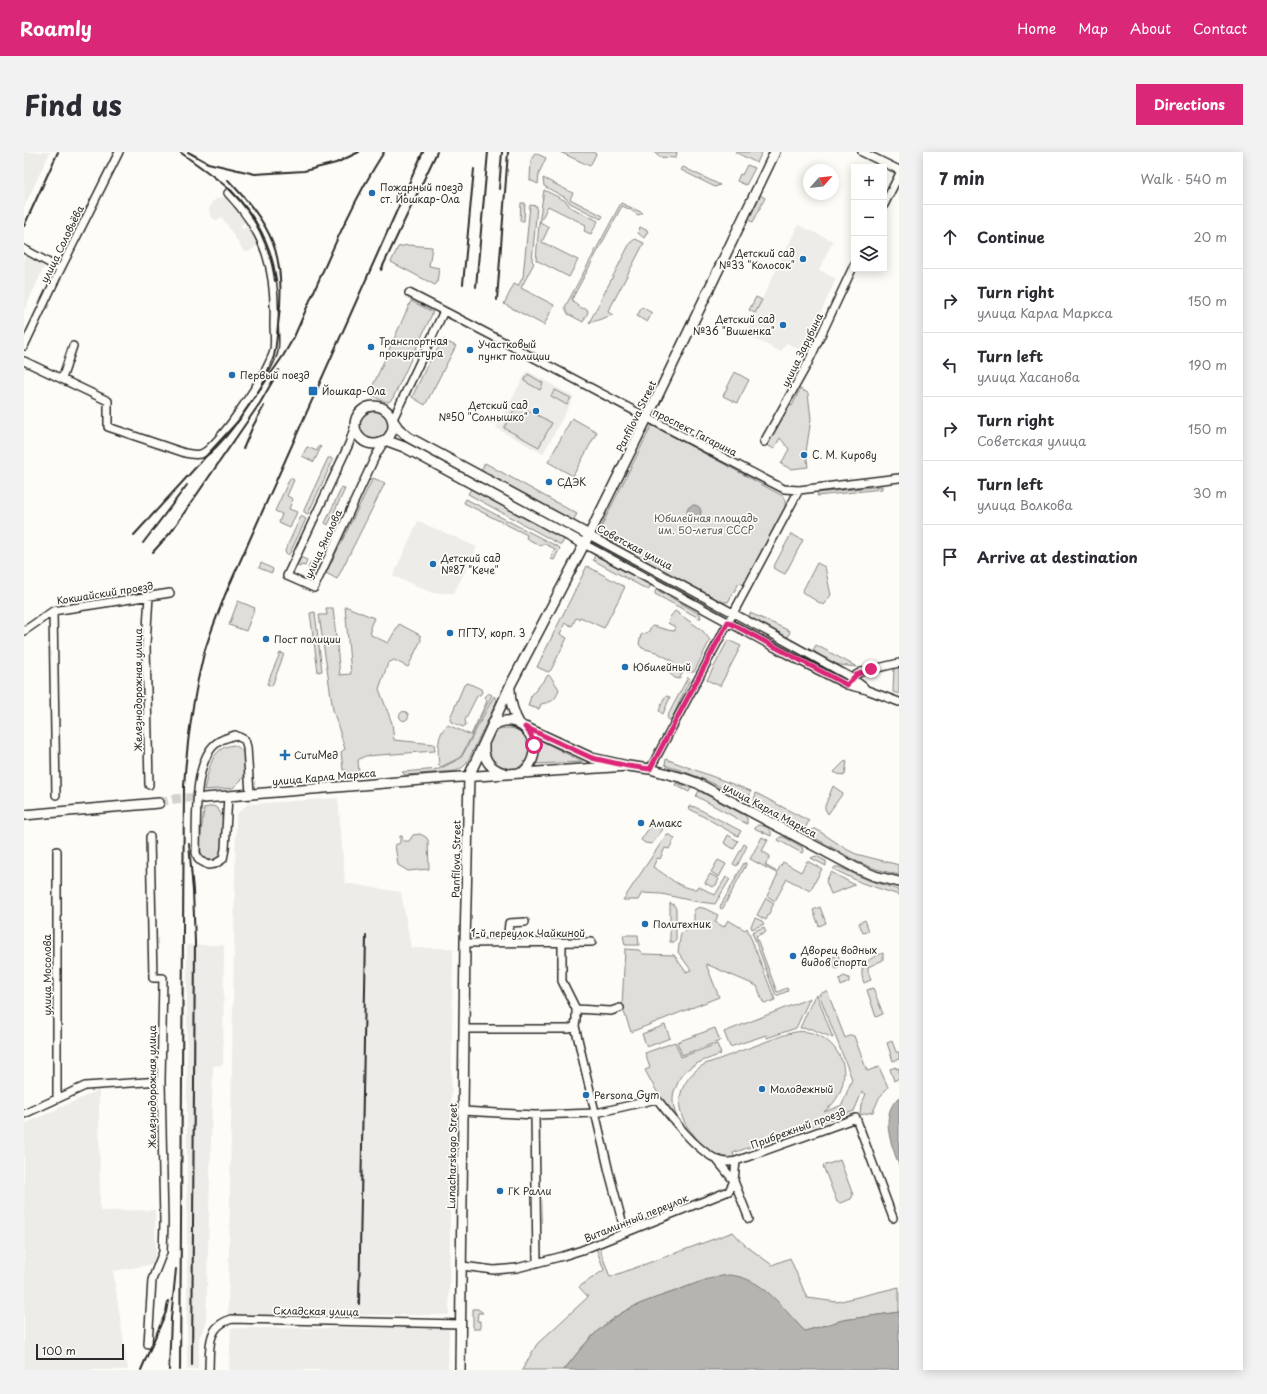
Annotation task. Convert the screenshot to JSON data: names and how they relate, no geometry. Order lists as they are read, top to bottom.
{
  "streets": {
    "main road": [
      "Panfilova Street",
      "Советская улица",
      "улица Карла Маркса",
      "Lunacharskogo Street"
    ],
    "street": [
      "улица Соловьёва",
      "улица Зарубина",
      "проспект Гагарина",
      "улица Яналова",
      "Кокшайский проезд",
      "Железнодорожная улица",
      "1-й переулок Чайкиной",
      "улица Мосолова",
      "Прибрежный проезд",
      "Витаминный переулок",
      "Складская улица"
    ]
  },
  "crossings": [
    ["Panfilova Street", "проспект Гагарина"],
    ["Panfilova Street", "Советская улица"],
    ["Panfilova Street", "улица Карла Маркса"],
    ["Panfilova Street", "1-й переулок Чайкиной"],
    ["Panfilova Street", "Lunacharskogo Street"],
    ["улица Яналова", "Советская улица"],
    ["Кокшайский проезд", "Железнодорожная улица"],
    ["1-й переулок Чайкиной", "Lunacharskogo Street"],
    ["Lunacharskogo Street", "Витаминный переулок"],
    ["Lunacharskogo Street", "Складская улица"]
  ],
  "parks": ["Юбилейная площадь им. 50-летия СССР"],
  "places": {
    "other": [
      "Пожарный поезд ст. Йошкар-Ола",
      "Детский сад №33 \"Колосок\"",
      "Детский сад №36 \"Вишенка\"",
      "Транспортная прокуратура",
      "Участковый пункт полиции",
      "Первый поезд",
      "Детский сад №50 \"Солнышко\"",
      "С. М. Кирову",
      "СДЭК",
      "Детский сад №87 \"Кече\"",
      "ПГТУ, корп. 3",
      "Пост полиции",
      "Юбилейный",
      "Амакс",
      "Политехник",
      "Дворец водных видов спорта",
      "Молодежный",
      "Persona Gym",
      "ГК Ралли"
    ],
    "transit": ["Йошкар-Ола"],
    "health": ["СитиМед"]
  },
  "scale_bar": "100 m",
  "north": "top right",
  "page": {
    "header": "Roamly",
    "nav": [
      "Home",
      "Map",
      "About",
      "Contact"
    ],
    "title": "Find us",
    "buttons": "Directions",
    "heading": ["7 min", "Walk · 540 m"],
    "map_buttons": ["+", "−"],
    "list": [
      ["Continue", "20 m"],
      ["Turn right", "улица Карла Маркса", "150 m"],
      ["Turn left", "улица Хасанова", "190 m"],
      ["Turn right", "Советская улица", "150 m"],
      ["Turn left", "улица Волкова", "30 m"],
      "Arrive at destination"
    ],
    "scale": "100 m"
  }
}
